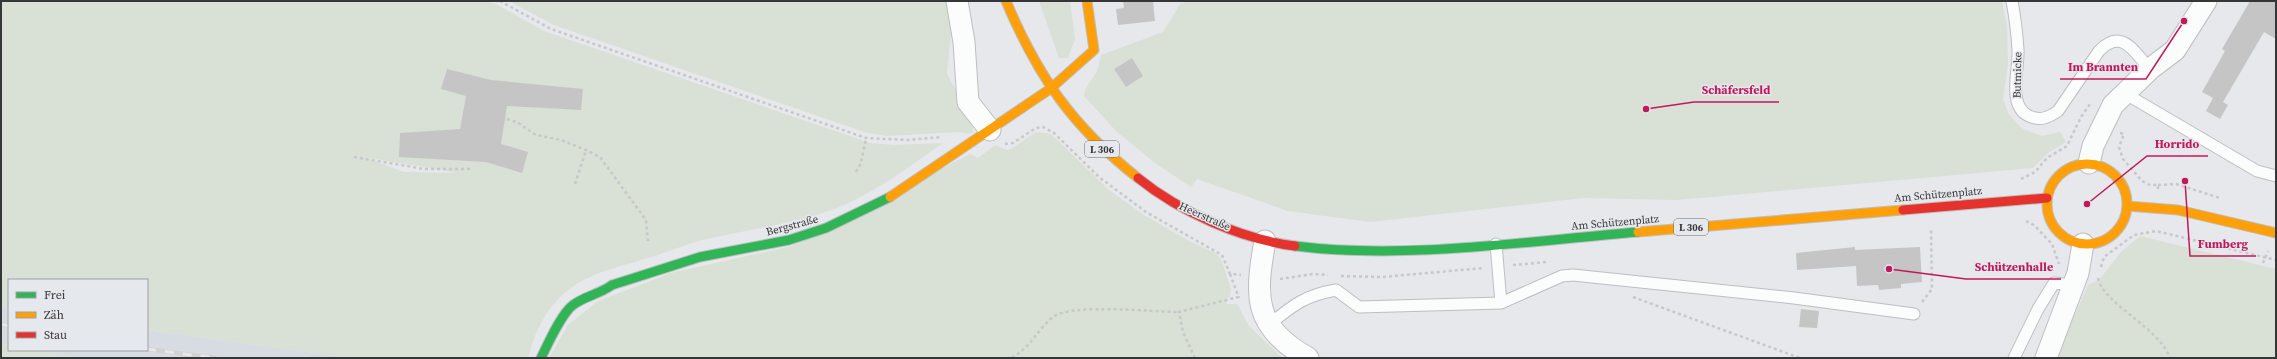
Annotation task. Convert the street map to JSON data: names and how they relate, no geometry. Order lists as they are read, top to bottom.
{
  "streets": {
    "main road": [
      "L 306",
      "Am Schützenplatz",
      "Heerstraße",
      "Bergstraße"
    ],
    "lane": ["Butmicke"]
  },
  "crossings": [
    ["Am Schützenplatz", "Heerstraße"],
    ["Heerstraße", "Bergstraße"]
  ],
  "places": [
    "Im Brannten",
    "Schäfersfeld",
    "Fumberg",
    "Horrido",
    "Schützenhalle"
  ],
  "legend": ["Frei", "Zäh", "Stau"]
}
